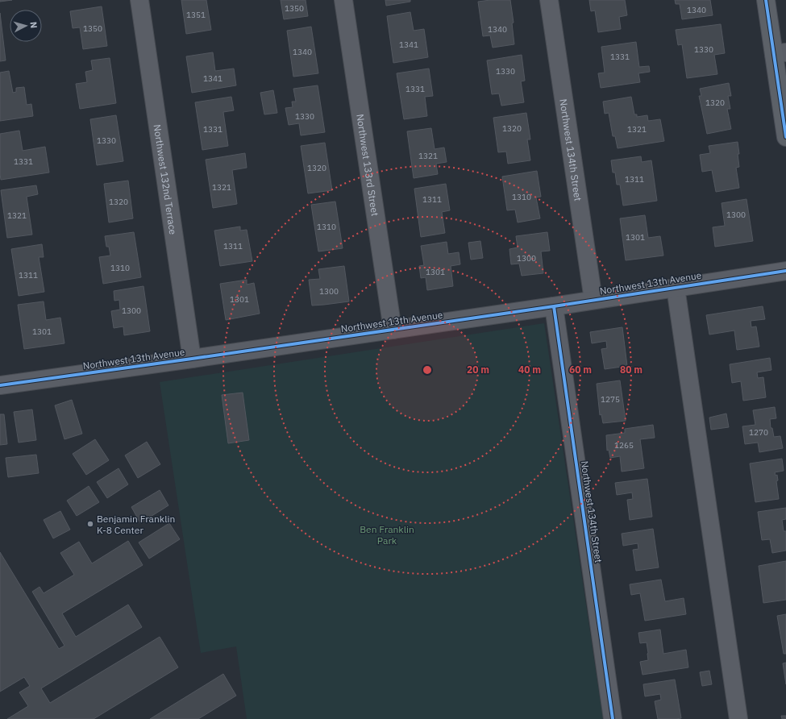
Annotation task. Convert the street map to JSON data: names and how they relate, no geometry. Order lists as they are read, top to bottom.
{
  "streets": {
    "street": [
      "Northwest 134th Street",
      "Northwest 133rd Street",
      "Northwest 132nd Terrace",
      "Northwest 13th Avenue"
    ]
  },
  "crossings": [
    ["Northwest 134th Street", "Northwest 13th Avenue"],
    ["Northwest 133rd Street", "Northwest 13th Avenue"],
    ["Northwest 132nd Terrace", "Northwest 13th Avenue"]
  ],
  "parks": ["Ben Franklin Park"],
  "places": ["Benjamin Franklin K-8 Center"],
  "house_numbers": [
    "1350",
    "1340",
    "1351",
    "1350",
    "1340",
    "1341",
    "1330",
    "1340",
    "1331",
    "1330",
    "1341",
    "1331",
    "1320",
    "1330",
    "1320",
    "1331",
    "1321",
    "1330",
    "1321",
    "1331",
    "1320",
    "1311",
    "1321",
    "1310",
    "1311",
    "1320",
    "1300",
    "1321",
    "1310",
    "1301",
    "1311",
    "1300",
    "1310",
    "1301",
    "1311",
    "1300",
    "1301",
    "1300",
    "1301",
    "1275",
    "1270",
    "1265"
  ],
  "north": "right",
  "rings": [
    "20 m",
    "40 m",
    "60 m",
    "80 m"
  ]
}
